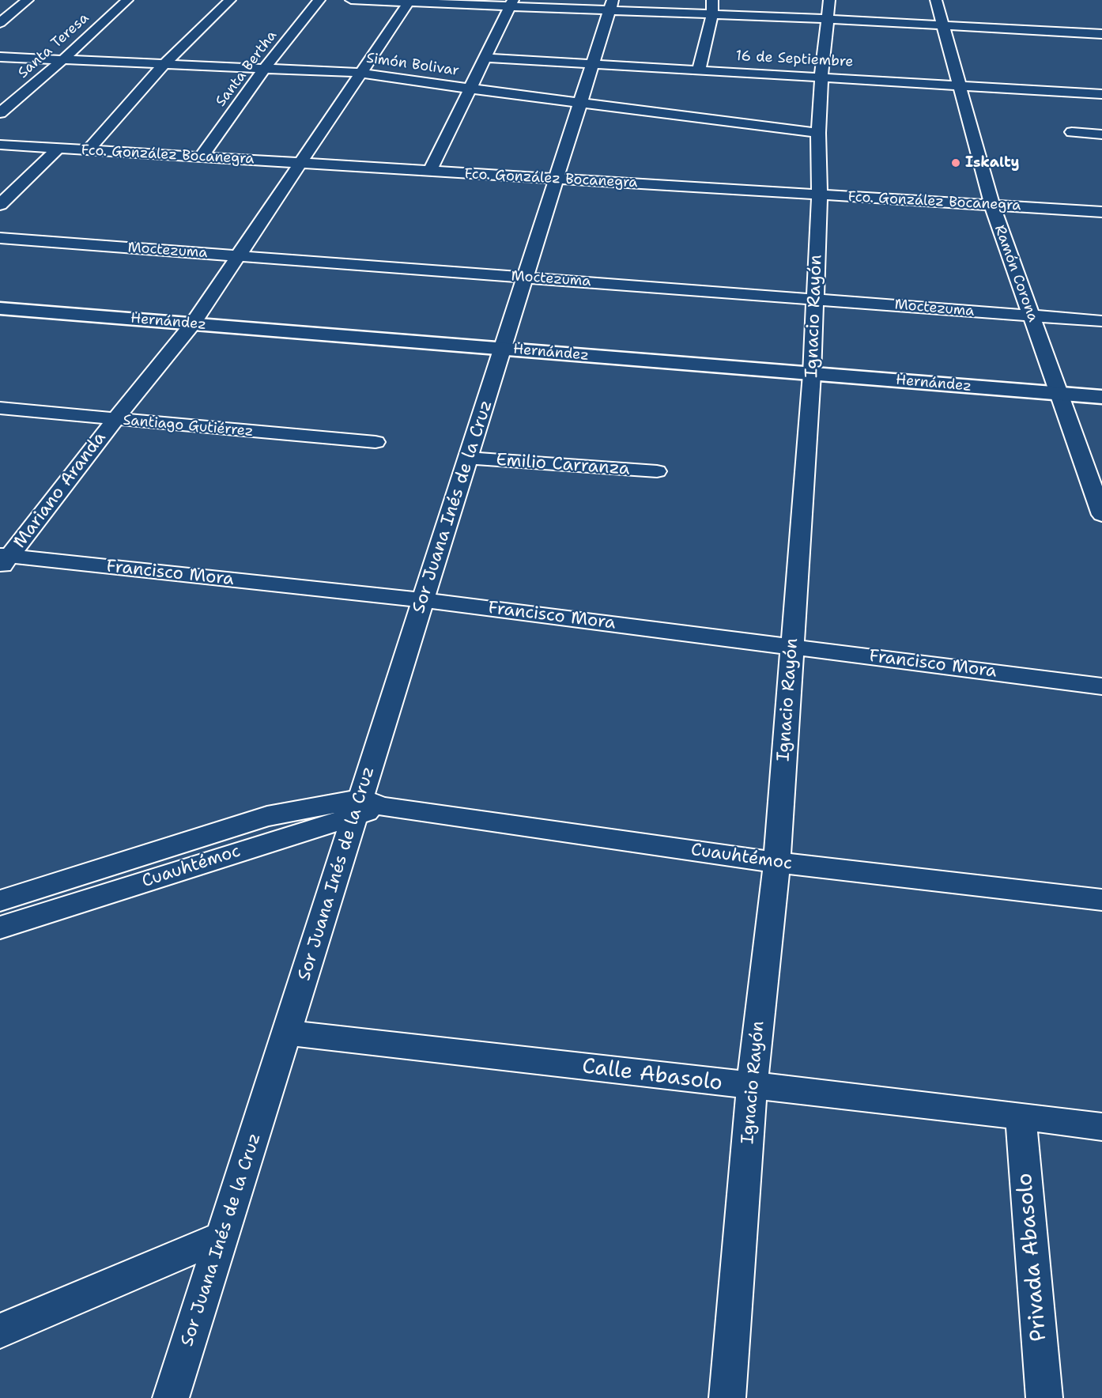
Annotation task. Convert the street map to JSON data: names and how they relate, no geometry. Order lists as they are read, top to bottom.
{
  "streets": {
    "street": [
      "Santa Teresa",
      "16 de Septiembre",
      "Simón Bolivar",
      "Santa Bertha",
      "Fco. González Bocanegra",
      "Moctezuma",
      "Ramón Corona",
      "Ignacio Rayón",
      "Hernández",
      "Santiago Gutiérrez",
      "Emilio Carranza",
      "Mariano Aranda",
      "Sor Juana Inés de la Cruz",
      "Francisco Mora",
      "Cuauhtémoc",
      "Calle Abasolo",
      "Privada Abasolo"
    ]
  },
  "crossings": [
    ["Santa Teresa", "Simón Bolivar"],
    ["16 de Septiembre", "Ramón Corona"],
    ["16 de Septiembre", "Ignacio Rayón"],
    ["16 de Septiembre", "Sor Juana Inés de la Cruz"],
    ["Simón Bolivar", "Santa Bertha"],
    ["Simón Bolivar", "Ignacio Rayón"],
    ["Simón Bolivar", "Mariano Aranda"],
    ["Simón Bolivar", "Sor Juana Inés de la Cruz"],
    ["Santa Bertha", "Fco. González Bocanegra"],
    ["Fco. González Bocanegra", "Ramón Corona"],
    ["Fco. González Bocanegra", "Ignacio Rayón"],
    ["Fco. González Bocanegra", "Mariano Aranda"],
    ["Fco. González Bocanegra", "Sor Juana Inés de la Cruz"],
    ["Moctezuma", "Ramón Corona"],
    ["Moctezuma", "Ignacio Rayón"],
    ["Moctezuma", "Mariano Aranda"],
    ["Moctezuma", "Sor Juana Inés de la Cruz"],
    ["Ramón Corona", "Hernández"],
    ["Ignacio Rayón", "Hernández"],
    ["Ignacio Rayón", "Francisco Mora"],
    ["Ignacio Rayón", "Cuauhtémoc"],
    ["Ignacio Rayón", "Calle Abasolo"],
    ["Hernández", "Mariano Aranda"],
    ["Hernández", "Sor Juana Inés de la Cruz"],
    ["Santiago Gutiérrez", "Mariano Aranda"],
    ["Emilio Carranza", "Sor Juana Inés de la Cruz"],
    ["Mariano Aranda", "Francisco Mora"],
    ["Sor Juana Inés de la Cruz", "Francisco Mora"],
    ["Sor Juana Inés de la Cruz", "Cuauhtémoc"],
    ["Sor Juana Inés de la Cruz", "Calle Abasolo"],
    ["Calle Abasolo", "Privada Abasolo"]
  ],
  "places": ["Iskalty"]
}
